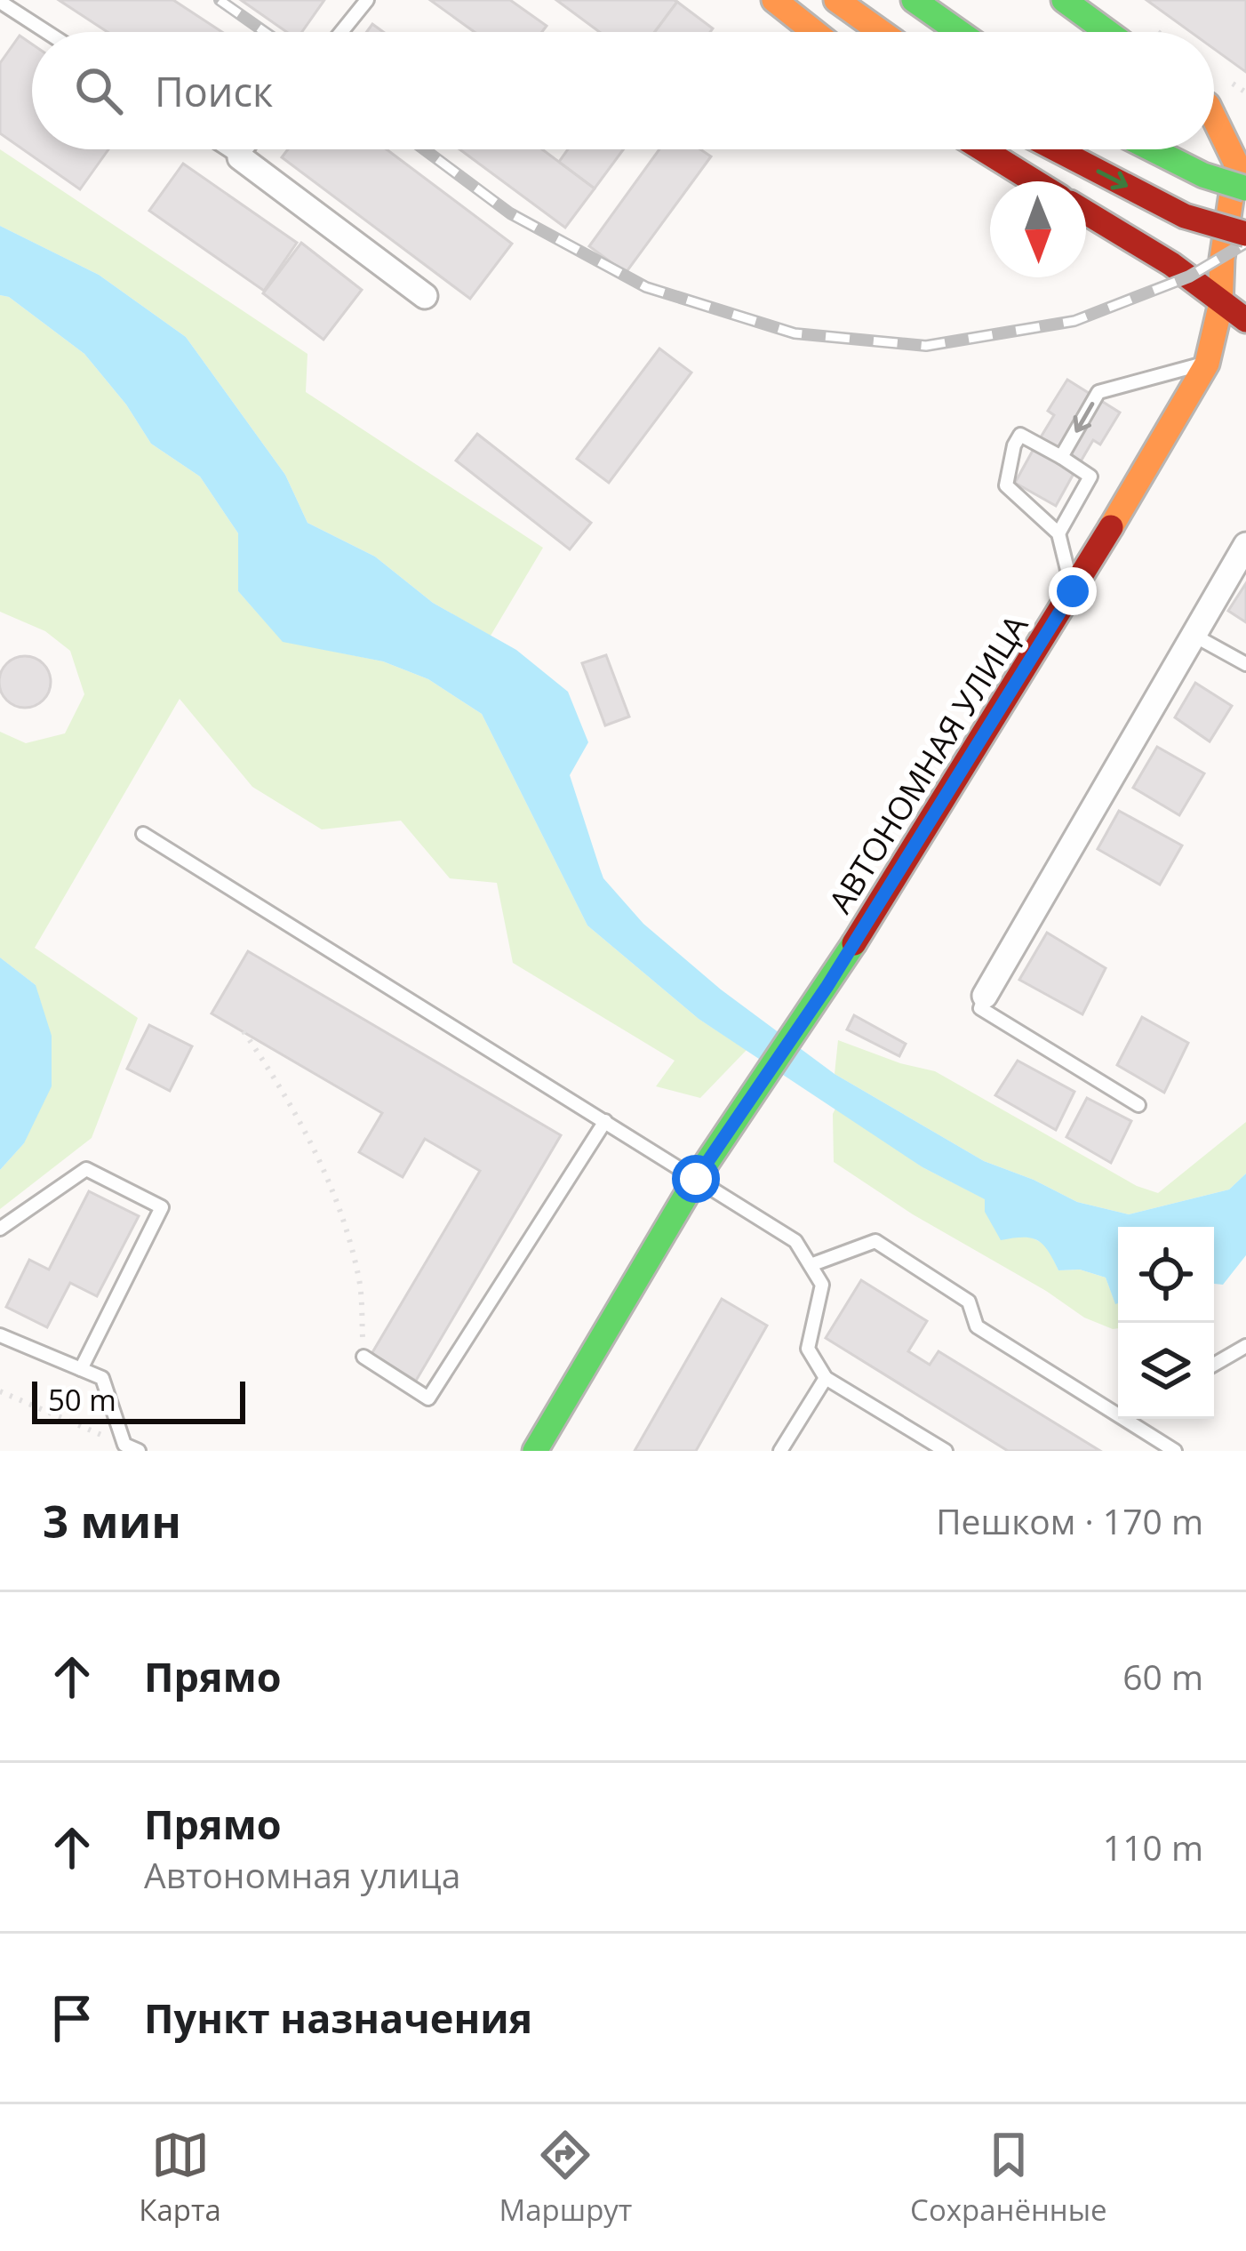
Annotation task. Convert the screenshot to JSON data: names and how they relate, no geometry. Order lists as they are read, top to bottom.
{
  "streets": {
    "main road": ["АВТОНОМНАЯ УЛИЦА"]
  },
  "scale_bar": "50 m",
  "north": "bottom",
  "page": {
    "search": "Поиск",
    "scale": "50 m",
    "heading": ["3 мин", "Пешком · 170 m"],
    "list": [
      ["Прямо", "60 m"],
      ["Прямо", "Автономная улица", "110 m"],
      "Пункт назначения"
    ],
    "nav": ["Карта", "Маршрут", "Сохранённые"]
  }
}
